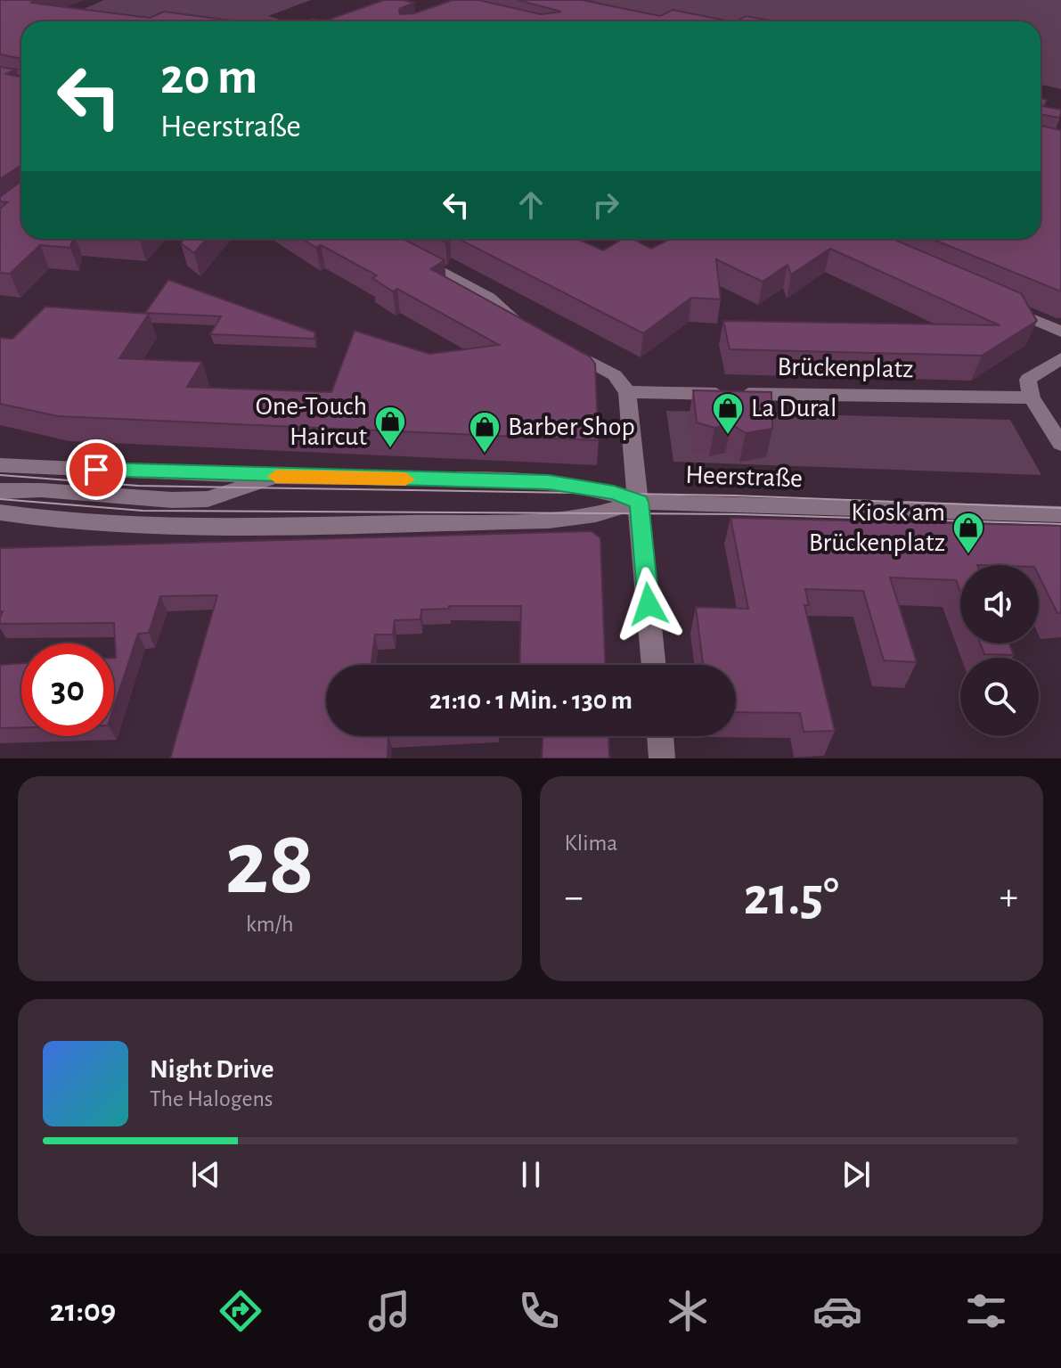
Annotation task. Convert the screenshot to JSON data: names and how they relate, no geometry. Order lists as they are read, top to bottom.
{
  "streets": {
    "street": ["Brückenplatz", "Heerstraße"]
  },
  "places": {
    "shop": [
      "La Dural",
      "One-Touch Haircut",
      "Barber Shop",
      "Kiosk am Brückenplatz"
    ]
  },
  "page": {
    "turn": ["20 m", "Heerstraße"],
    "limit": "30",
    "trip": "21:10 · 1 Min. · 130 m",
    "tile": [
      ["28", "km/h"],
      "Klima"
    ],
    "heat": ["−", "21.5°", "+"],
    "song": ["Night Drive", "The Halogens"],
    "tabs": "21:09"
  }
}
